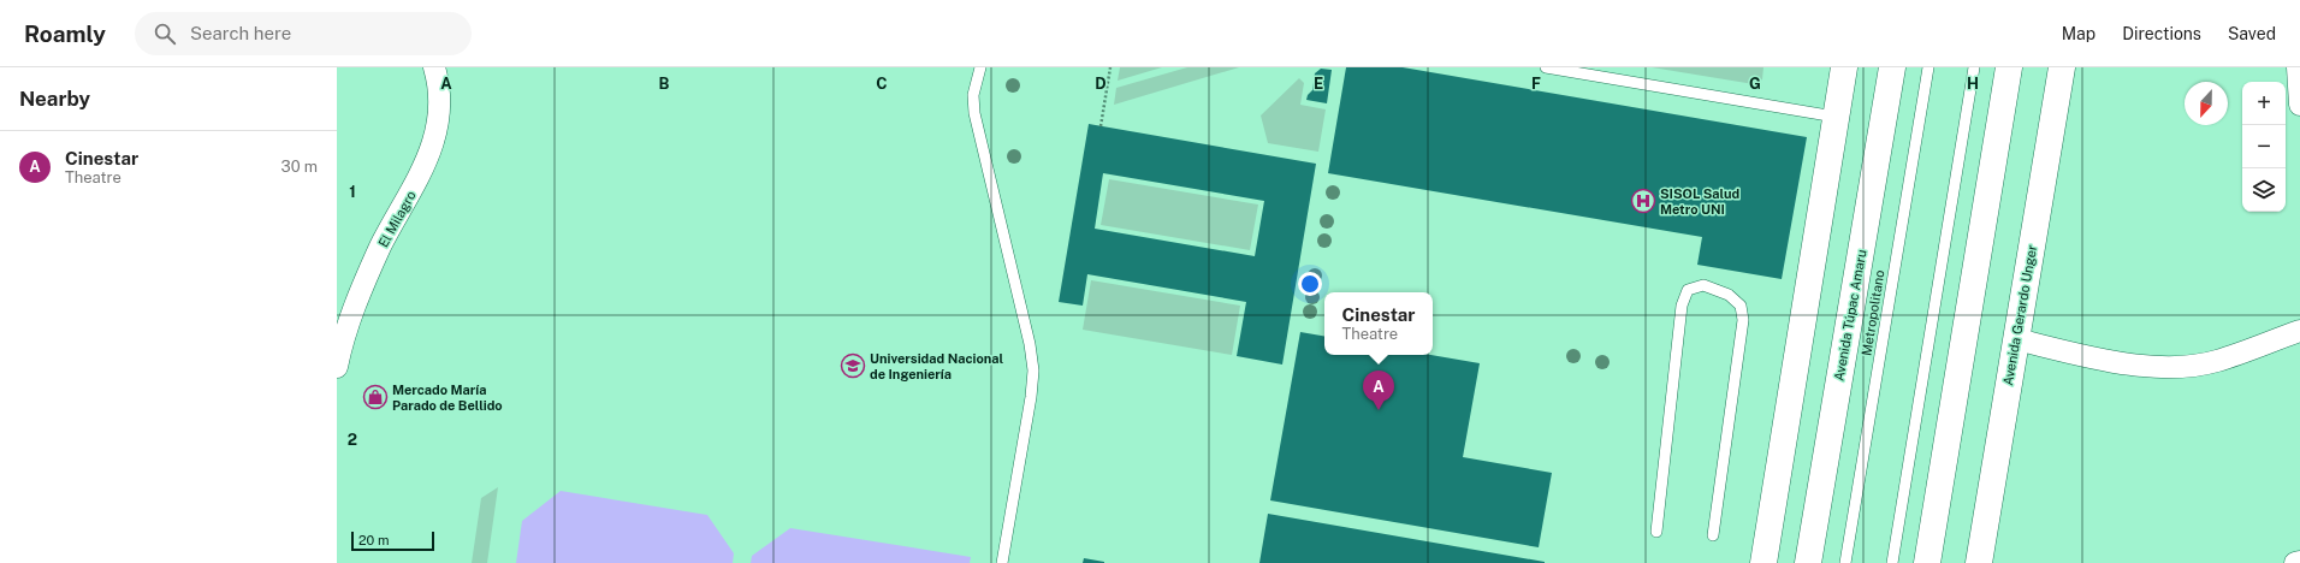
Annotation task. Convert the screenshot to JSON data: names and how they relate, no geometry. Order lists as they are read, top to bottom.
{
  "streets": {
    "street": ["El Milagro", "Avenida Túpac Amaru", "Avenida Gerardo Unger"],
    "lane": ["Metropolitano"]
  },
  "places": {
    "hospital": ["SISOL Salud Metro UNI"],
    "school or university": ["Universidad Nacional de Ingeniería"],
    "shop": ["Mercado María Parado de Bellido"]
  },
  "scale_bar": "20 m",
  "north": "bottom",
  "page": {
    "header": "Roamly",
    "search": "Search here",
    "nav": ["Map", "Directions", "Saved"],
    "heading": "Nearby",
    "map_buttons": ["+", "−"],
    "list": [
      {
        "mark": "A",
        "name": "Cinestar",
        "note": "Theatre",
        "value": "30 m"
      }
    ],
    "popup": ["Cinestar", "Theatre"],
    "pins": "A",
    "scale": "20 m"
  },
  "grid": {
    "columns": [
      "A",
      "B",
      "C",
      "D",
      "E",
      "F",
      "G",
      "H"
    ],
    "rows": ["1", "2"]
  }
}
